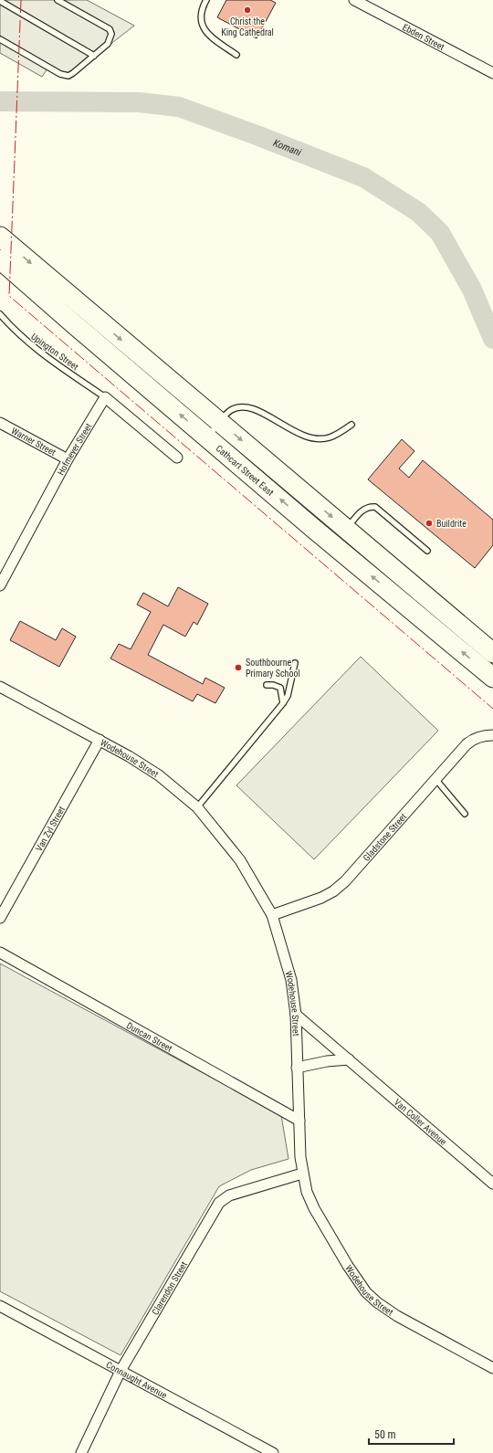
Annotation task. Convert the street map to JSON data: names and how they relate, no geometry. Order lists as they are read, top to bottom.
{
  "streets": {
    "highway": ["Cathcart Street East"],
    "street": [
      "Ebden Street",
      "Warner Street",
      "Hofmeyer Street",
      "Wodehouse Street",
      "Van Zyl Street",
      "Gladstone Street",
      "Duncan Street",
      "Van Coller Avenue",
      "Clarendon Street",
      "Connaught Avenue"
    ],
    "lane": ["Upington Street"]
  },
  "crossings": [
    ["Upington Street", "Hofmeyer Street"],
    ["Warner Street", "Hofmeyer Street"],
    ["Wodehouse Street", "Van Zyl Street"],
    ["Wodehouse Street", "Gladstone Street"],
    ["Wodehouse Street", "Duncan Street"],
    ["Wodehouse Street", "Van Coller Avenue"],
    ["Wodehouse Street", "Clarendon Street"],
    ["Clarendon Street", "Connaught Avenue"]
  ],
  "water": ["Komani"],
  "places": ["Christ the King Cathedral", "Buildrite", "Southbourne Primary School"],
  "scale_bar": "50 m"
}
